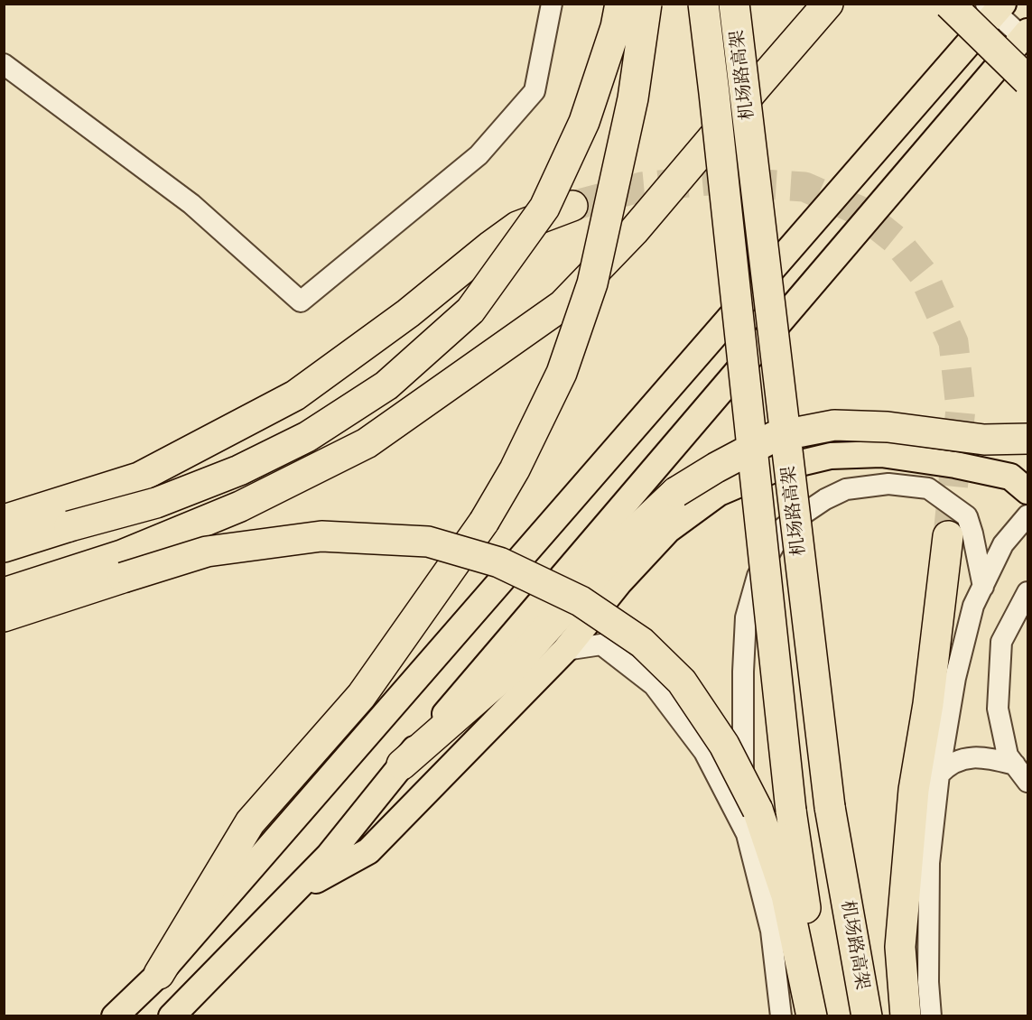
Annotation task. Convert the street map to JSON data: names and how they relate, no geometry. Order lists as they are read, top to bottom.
{
  "streets": {
    "highway": ["机场路高架"]
  }
}
